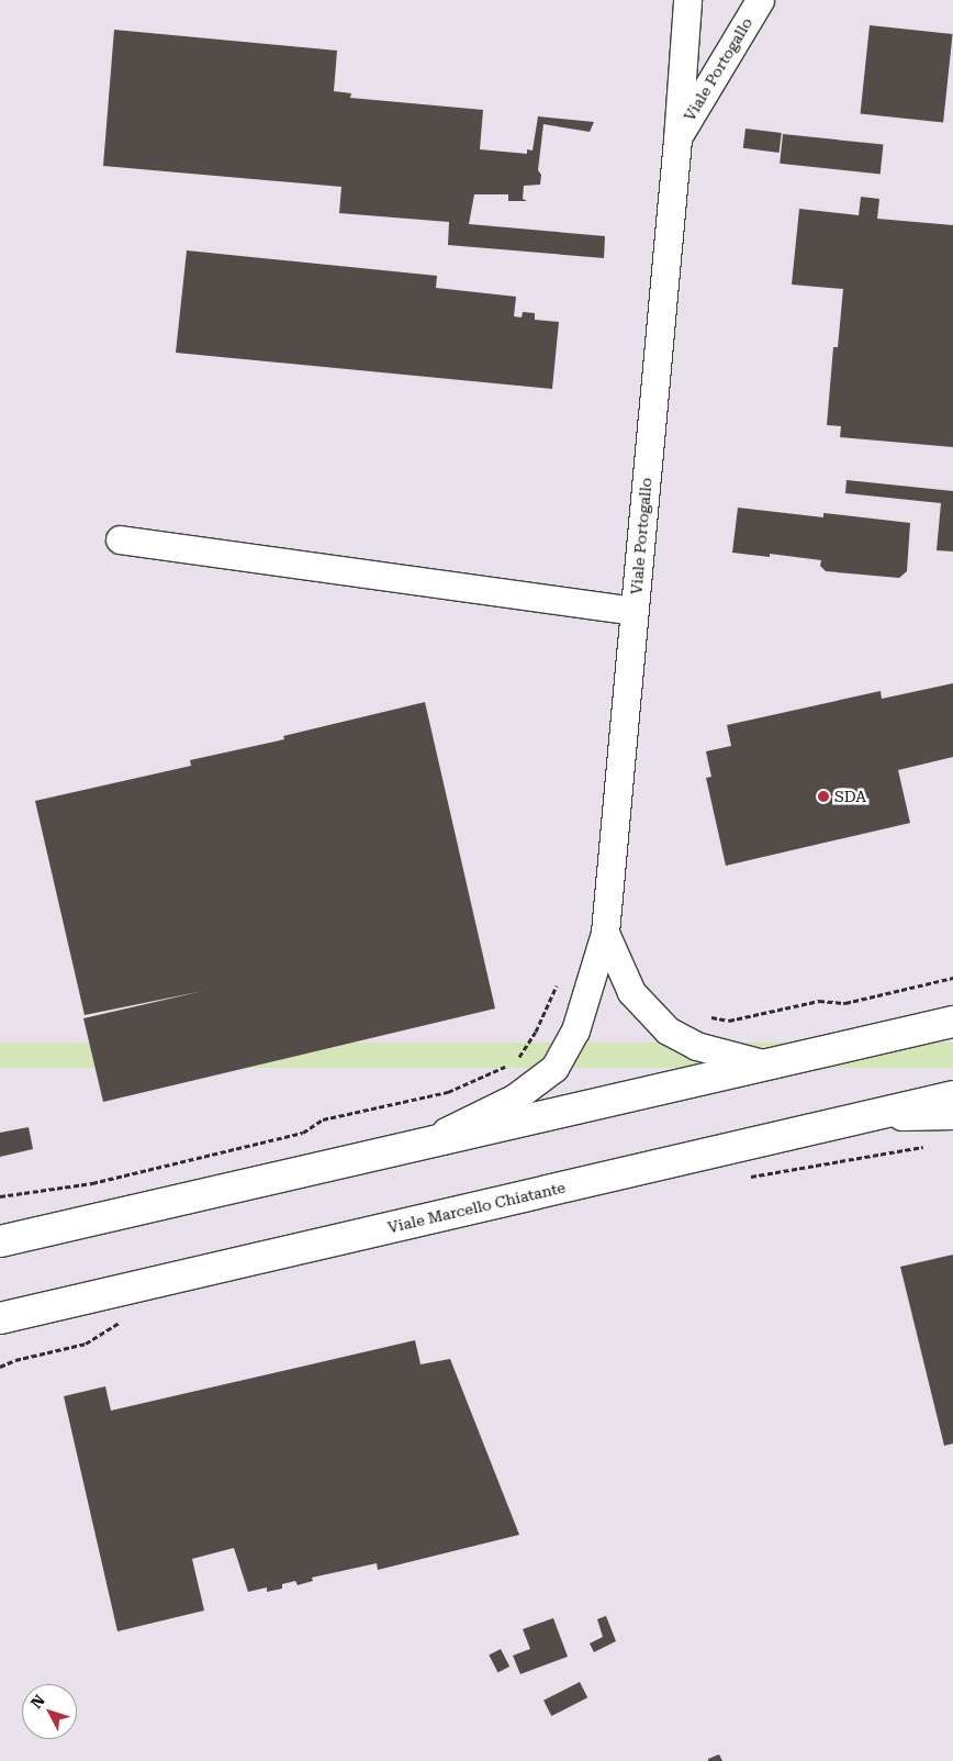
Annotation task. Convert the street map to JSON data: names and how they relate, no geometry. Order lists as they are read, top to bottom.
{
  "streets": {
    "street": ["Viale Portogallo", "Viale Marcello Chiatante"]
  },
  "places": ["SDA"],
  "north": "top left"
}
